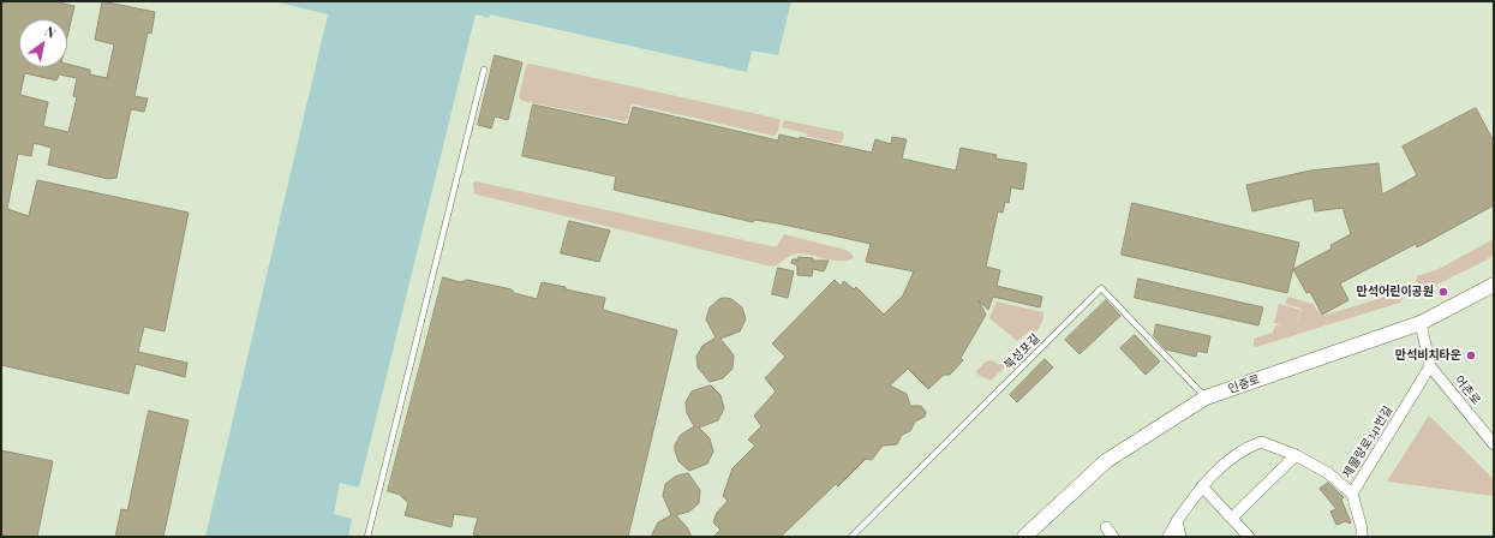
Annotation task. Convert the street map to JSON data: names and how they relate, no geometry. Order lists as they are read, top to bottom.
{
  "streets": {
    "main road": ["인중로"],
    "street": ["어촌로", "제물량로341번길"],
    "lane": ["북성포길"]
  },
  "crossings": [
    ["북성포길", "인중로"],
    ["인중로", "어촌로"],
    ["어촌로", "제물량로341번길"]
  ],
  "places": ["만석어린이공원", "만석비치타운"],
  "north": "top right"
}
